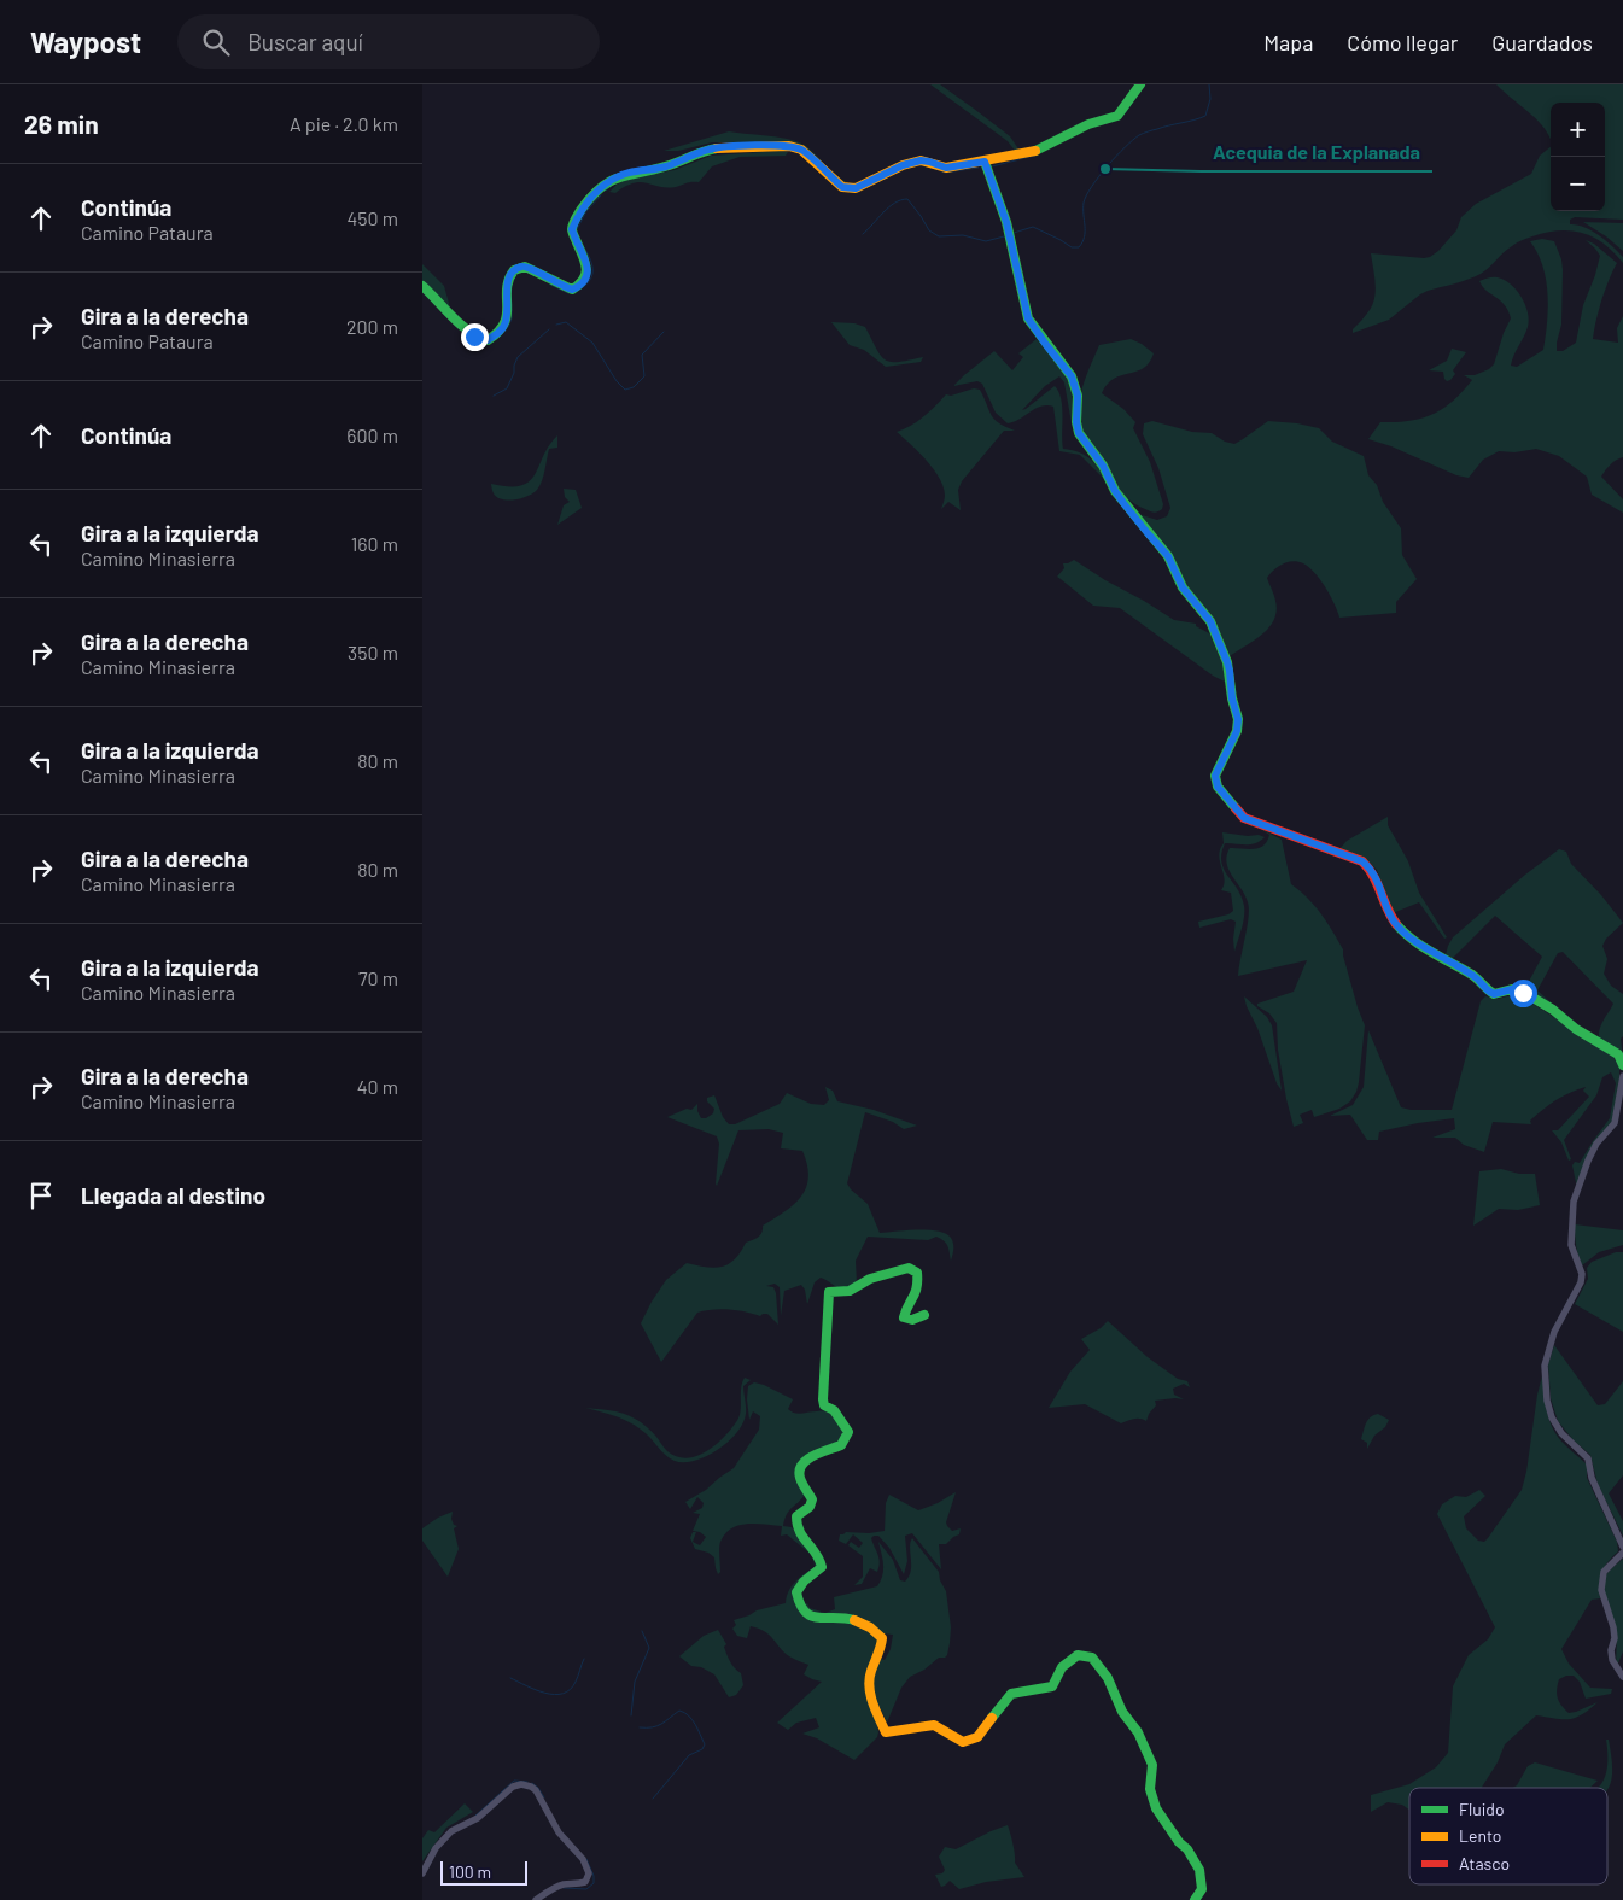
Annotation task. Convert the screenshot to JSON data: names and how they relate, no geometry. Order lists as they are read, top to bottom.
{
  "places": ["Acequia de la Explanada"],
  "legend": ["Fluido", "Lento", "Atasco"],
  "scale_bar": "100 m",
  "page": {
    "header": "Waypost",
    "search": "Buscar aquí",
    "nav": ["Mapa", "Cómo llegar", "Guardados"],
    "heading": ["26 min", "A pie · 2.0 km"],
    "map_buttons": ["+", "−"],
    "list": [
      ["Continúa", "Camino Pataura", "450 m"],
      ["Gira a la derecha", "Camino Pataura", "200 m"],
      ["Continúa", "600 m"],
      ["Gira a la izquierda", "Camino Minasierra", "160 m"],
      ["Gira a la derecha", "Camino Minasierra", "350 m"],
      ["Gira a la izquierda", "Camino Minasierra", "80 m"],
      ["Gira a la derecha", "Camino Minasierra", "80 m"],
      ["Gira a la izquierda", "Camino Minasierra", "70 m"],
      ["Gira a la derecha", "Camino Minasierra", "40 m"],
      "Llegada al destino"
    ],
    "scale": "100 m"
  }
}
